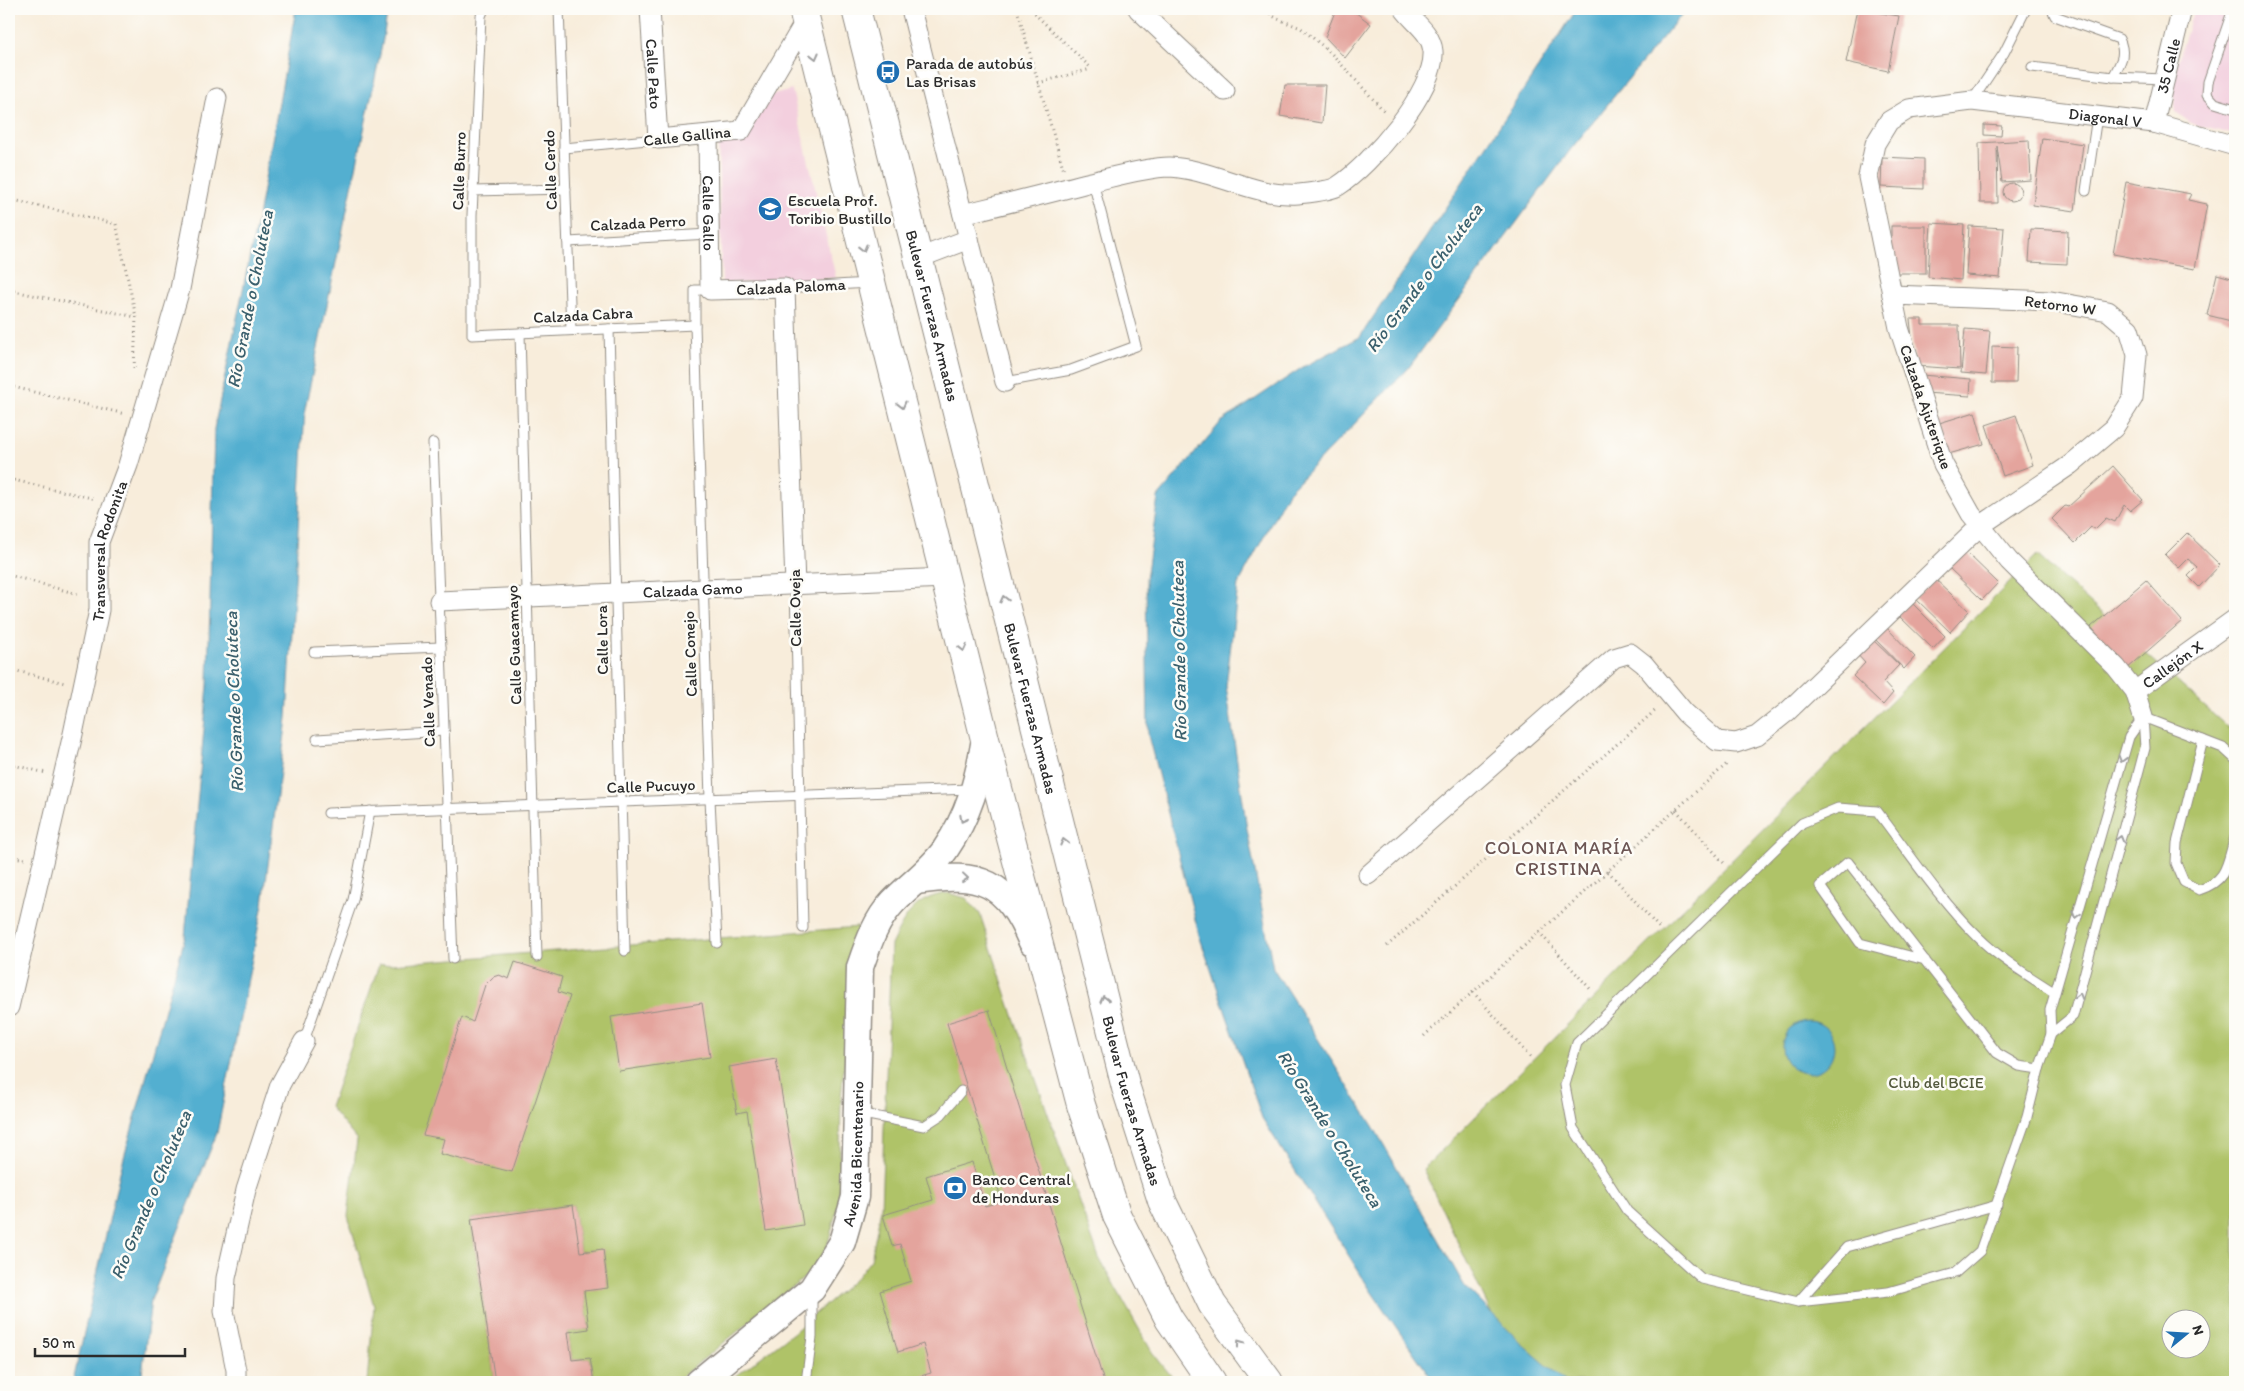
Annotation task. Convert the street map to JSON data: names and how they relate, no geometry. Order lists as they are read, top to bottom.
{
  "streets": {
    "highway": ["Bulevar Fuerzas Armadas"],
    "street": [
      "35 Calle",
      "Calle Pato",
      "Diagonal V",
      "Calle Gallina",
      "Calle Gallo",
      "Calzada Paloma",
      "Retorno W",
      "Calzada Ajuterique",
      "Transversal Rodonita",
      "Calzada Gamo",
      "Calle Oveja",
      "Callejón X",
      "Avenida Bicentenario"
    ],
    "lane": [
      "Calle Cerdo",
      "Calle Burro",
      "Calzada Perro",
      "Calzada Cabra",
      "Calle Lora",
      "Calle Guacamayo",
      "Calle Conejo",
      "Calle Venado",
      "Calle Pucuyo"
    ]
  },
  "crossings": [
    ["35 Calle", "Diagonal V"],
    ["Calle Pato", "Calle Gallina"],
    ["Diagonal V", "Calzada Ajuterique"],
    ["Calle Gallina", "Calle Cerdo"],
    ["Calle Gallina", "Calle Gallo"],
    ["Calle Cerdo", "Calzada Perro"],
    ["Calle Cerdo", "Calzada Cabra"],
    ["Calle Burro", "Calzada Cabra"],
    ["Calle Gallo", "Calzada Perro"],
    ["Calle Gallo", "Calzada Paloma"],
    ["Calle Gallo", "Calle Conejo"],
    ["Calzada Paloma", "Calle Oveja"],
    ["Calzada Paloma", "Calle Conejo"],
    ["Retorno W", "Calzada Ajuterique"],
    ["Calzada Cabra", "Calle Lora"],
    ["Calzada Cabra", "Calle Guacamayo"],
    ["Calzada Cabra", "Calle Conejo"],
    ["Calzada Ajuterique", "Callejón X"],
    ["Calzada Gamo", "Calle Oveja"],
    ["Calzada Gamo", "Calle Lora"],
    ["Calzada Gamo", "Calle Guacamayo"],
    ["Calzada Gamo", "Calle Conejo"],
    ["Calzada Gamo", "Calle Venado"],
    ["Calle Oveja", "Calle Pucuyo"],
    ["Calle Lora", "Calle Pucuyo"],
    ["Calle Guacamayo", "Calle Pucuyo"],
    ["Calle Conejo", "Calle Pucuyo"],
    ["Calle Venado", "Calle Pucuyo"],
    ["Calle Pucuyo", "Avenida Bicentenario"]
  ],
  "districts": ["COLONIA MARÍA CRISTINA"],
  "water": ["Río Grande o Choluteca"],
  "parks": ["Club del BCIE"],
  "places": {
    "bus stop": ["Parada de autobús Las Brisas"],
    "school or university": ["Escuela Prof. Toribio Bustillo"],
    "bank": ["Banco Central de Honduras"]
  },
  "scale_bar": "50 m",
  "north": "right"
}
